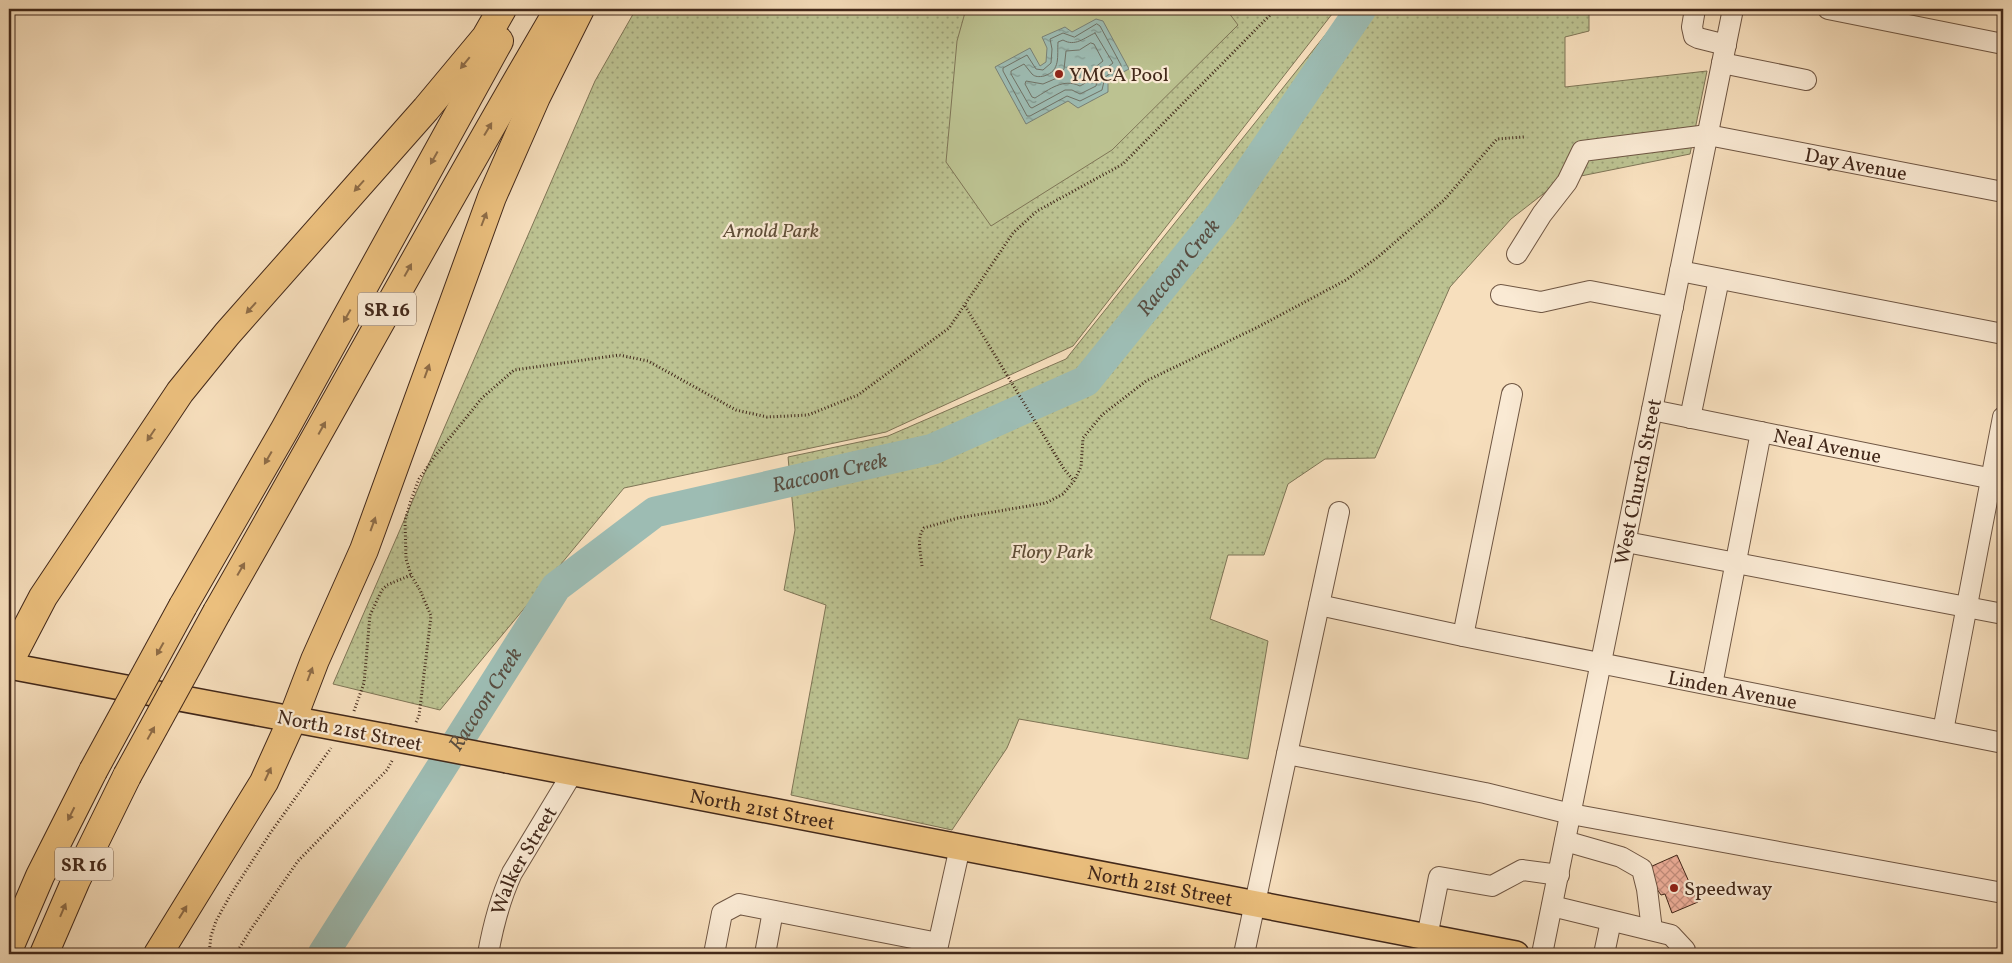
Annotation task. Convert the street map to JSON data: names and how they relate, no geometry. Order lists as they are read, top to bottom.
{
  "streets": {
    "highway": ["SR 16"],
    "main road": ["North 21st Street"],
    "street": [
      "Day Avenue",
      "Neal Avenue",
      "West Church Street",
      "Linden Avenue",
      "Walker Street"
    ]
  },
  "crossings": [
    ["Day Avenue", "West Church Street"],
    ["Neal Avenue", "West Church Street"],
    ["West Church Street", "Linden Avenue"],
    ["North 21st Street", "Walker Street"]
  ],
  "water": ["Raccoon Creek"],
  "parks": ["Arnold Park", "Flory Park"],
  "places": ["YMCA Pool", "Speedway"]
}
